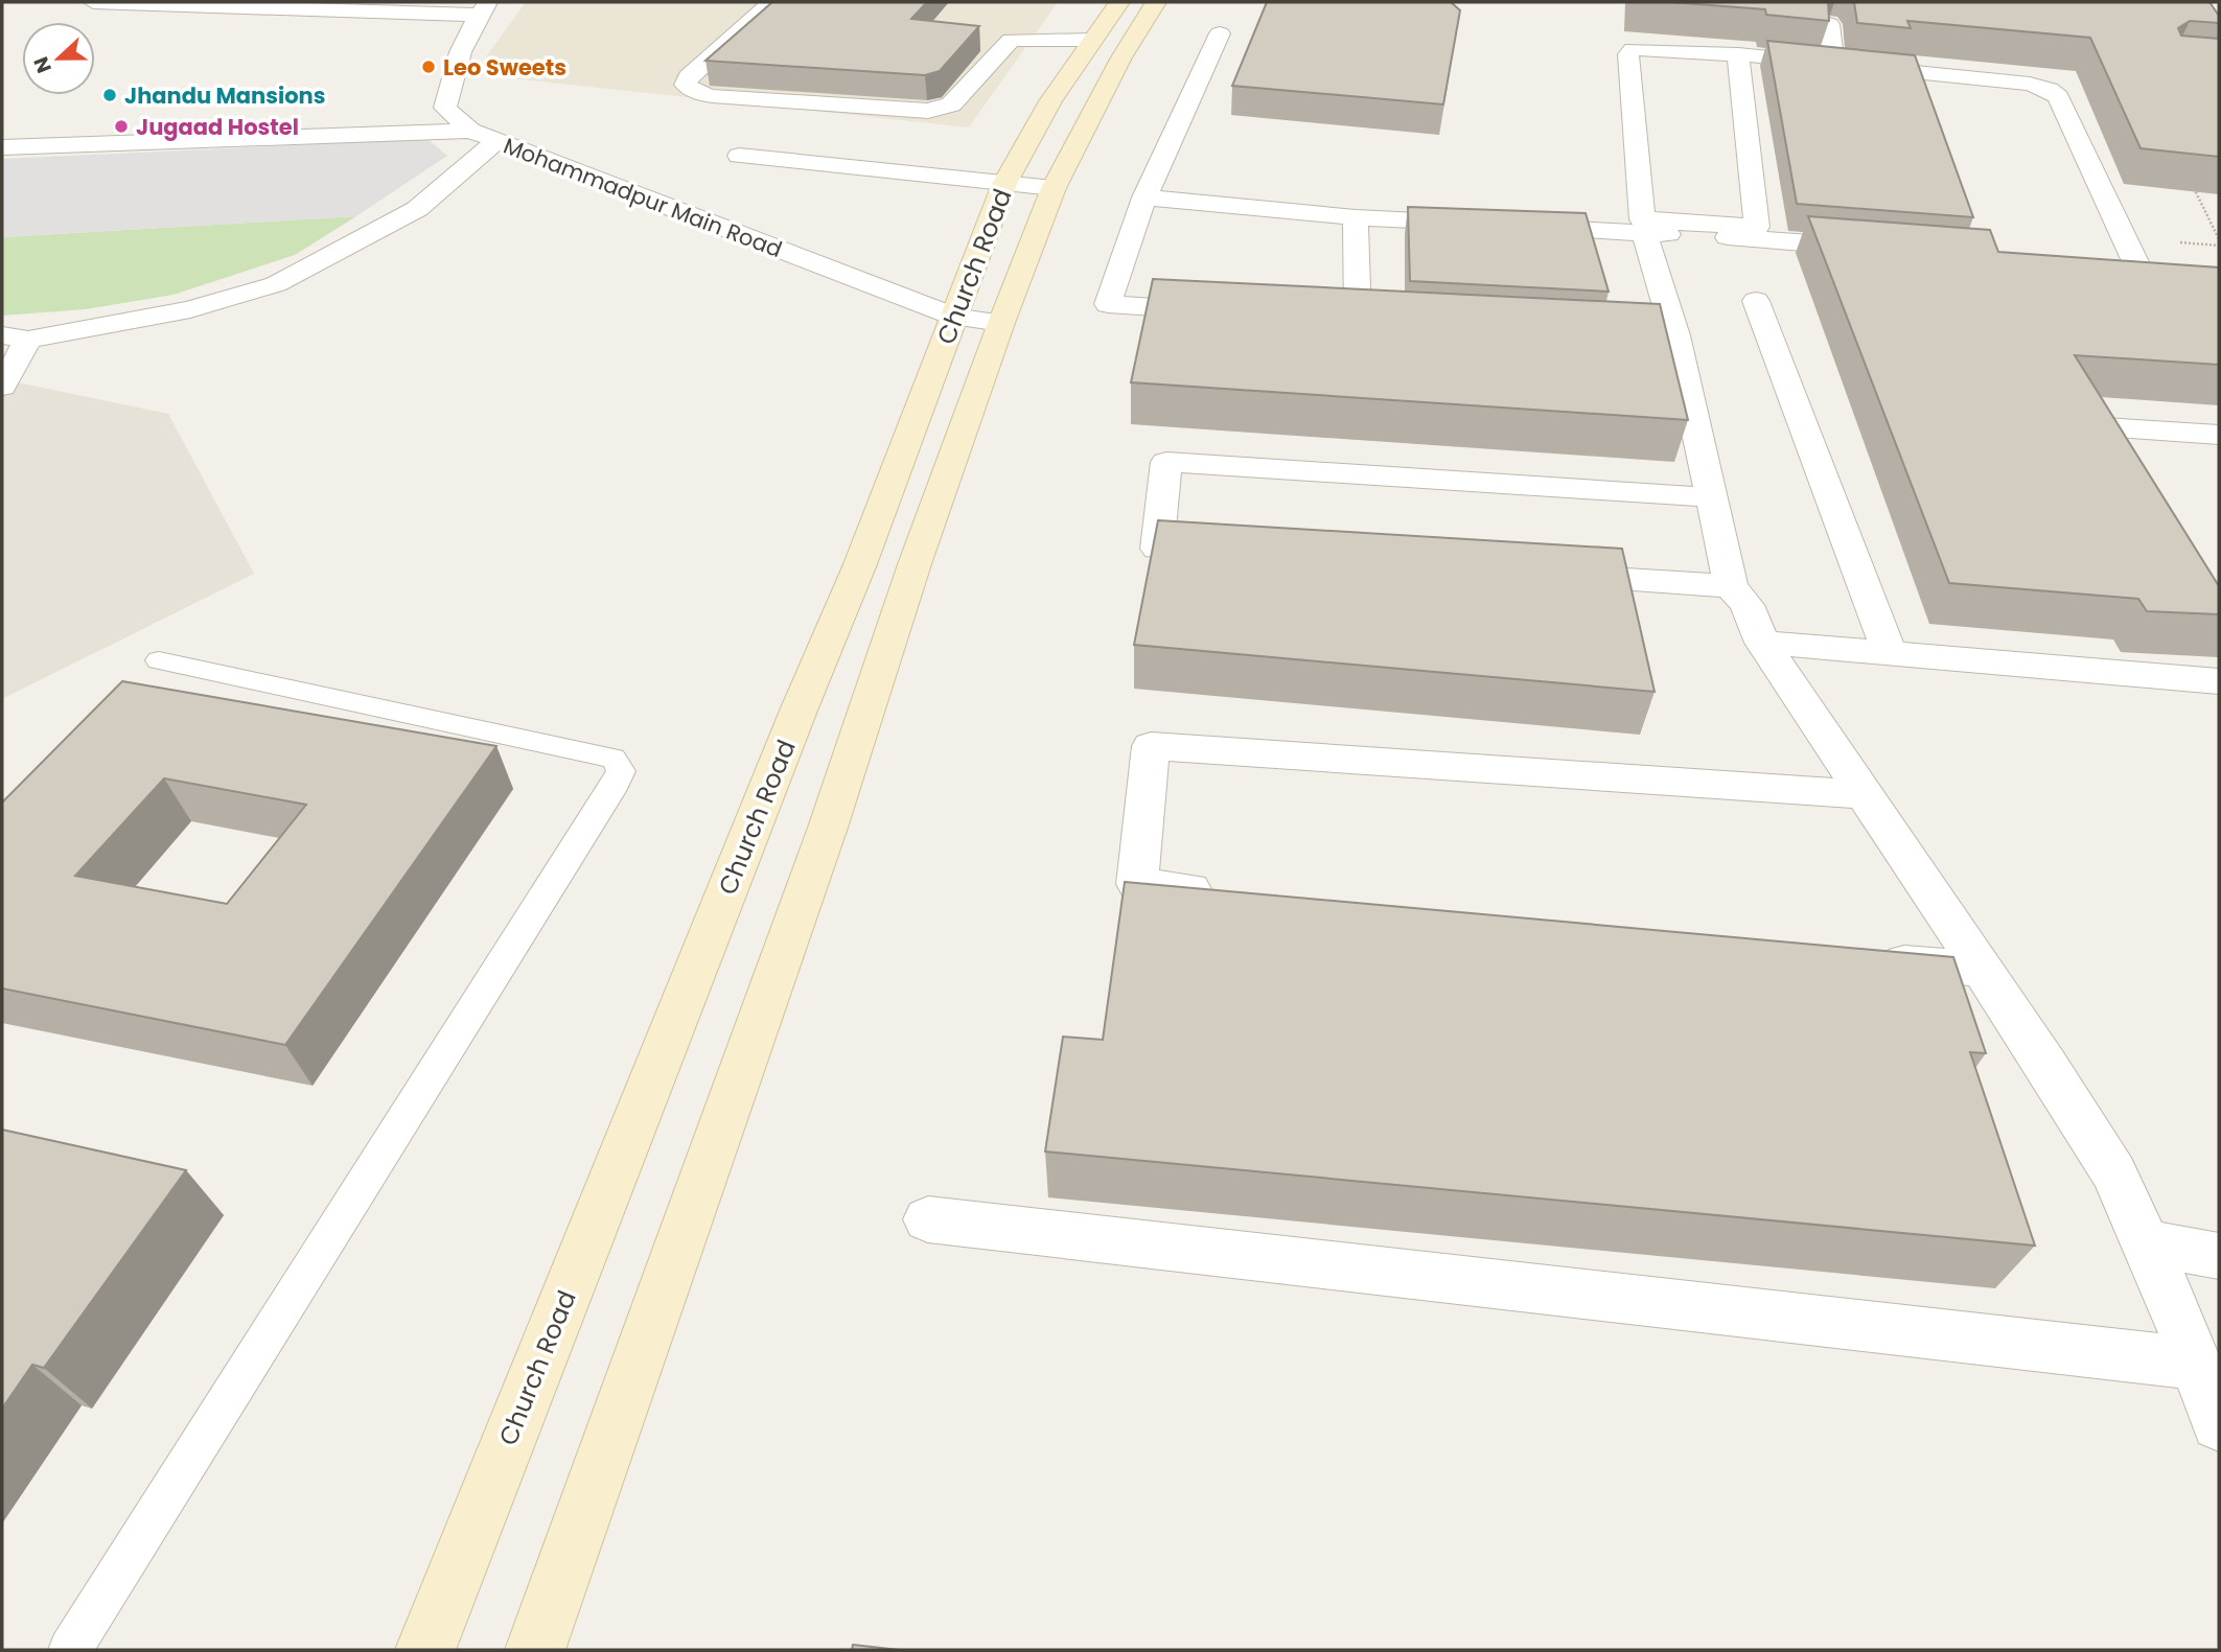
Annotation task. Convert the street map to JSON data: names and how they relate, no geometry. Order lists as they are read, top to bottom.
{
  "streets": {
    "street": ["Mohammadpur Main Road", "Church Road"]
  },
  "crossings": [
    ["Mohammadpur Main Road", "Church Road"]
  ],
  "places": ["Leo Sweets", "Jhandu Mansions", "Jugaad Hostel"],
  "north": "left"
}
